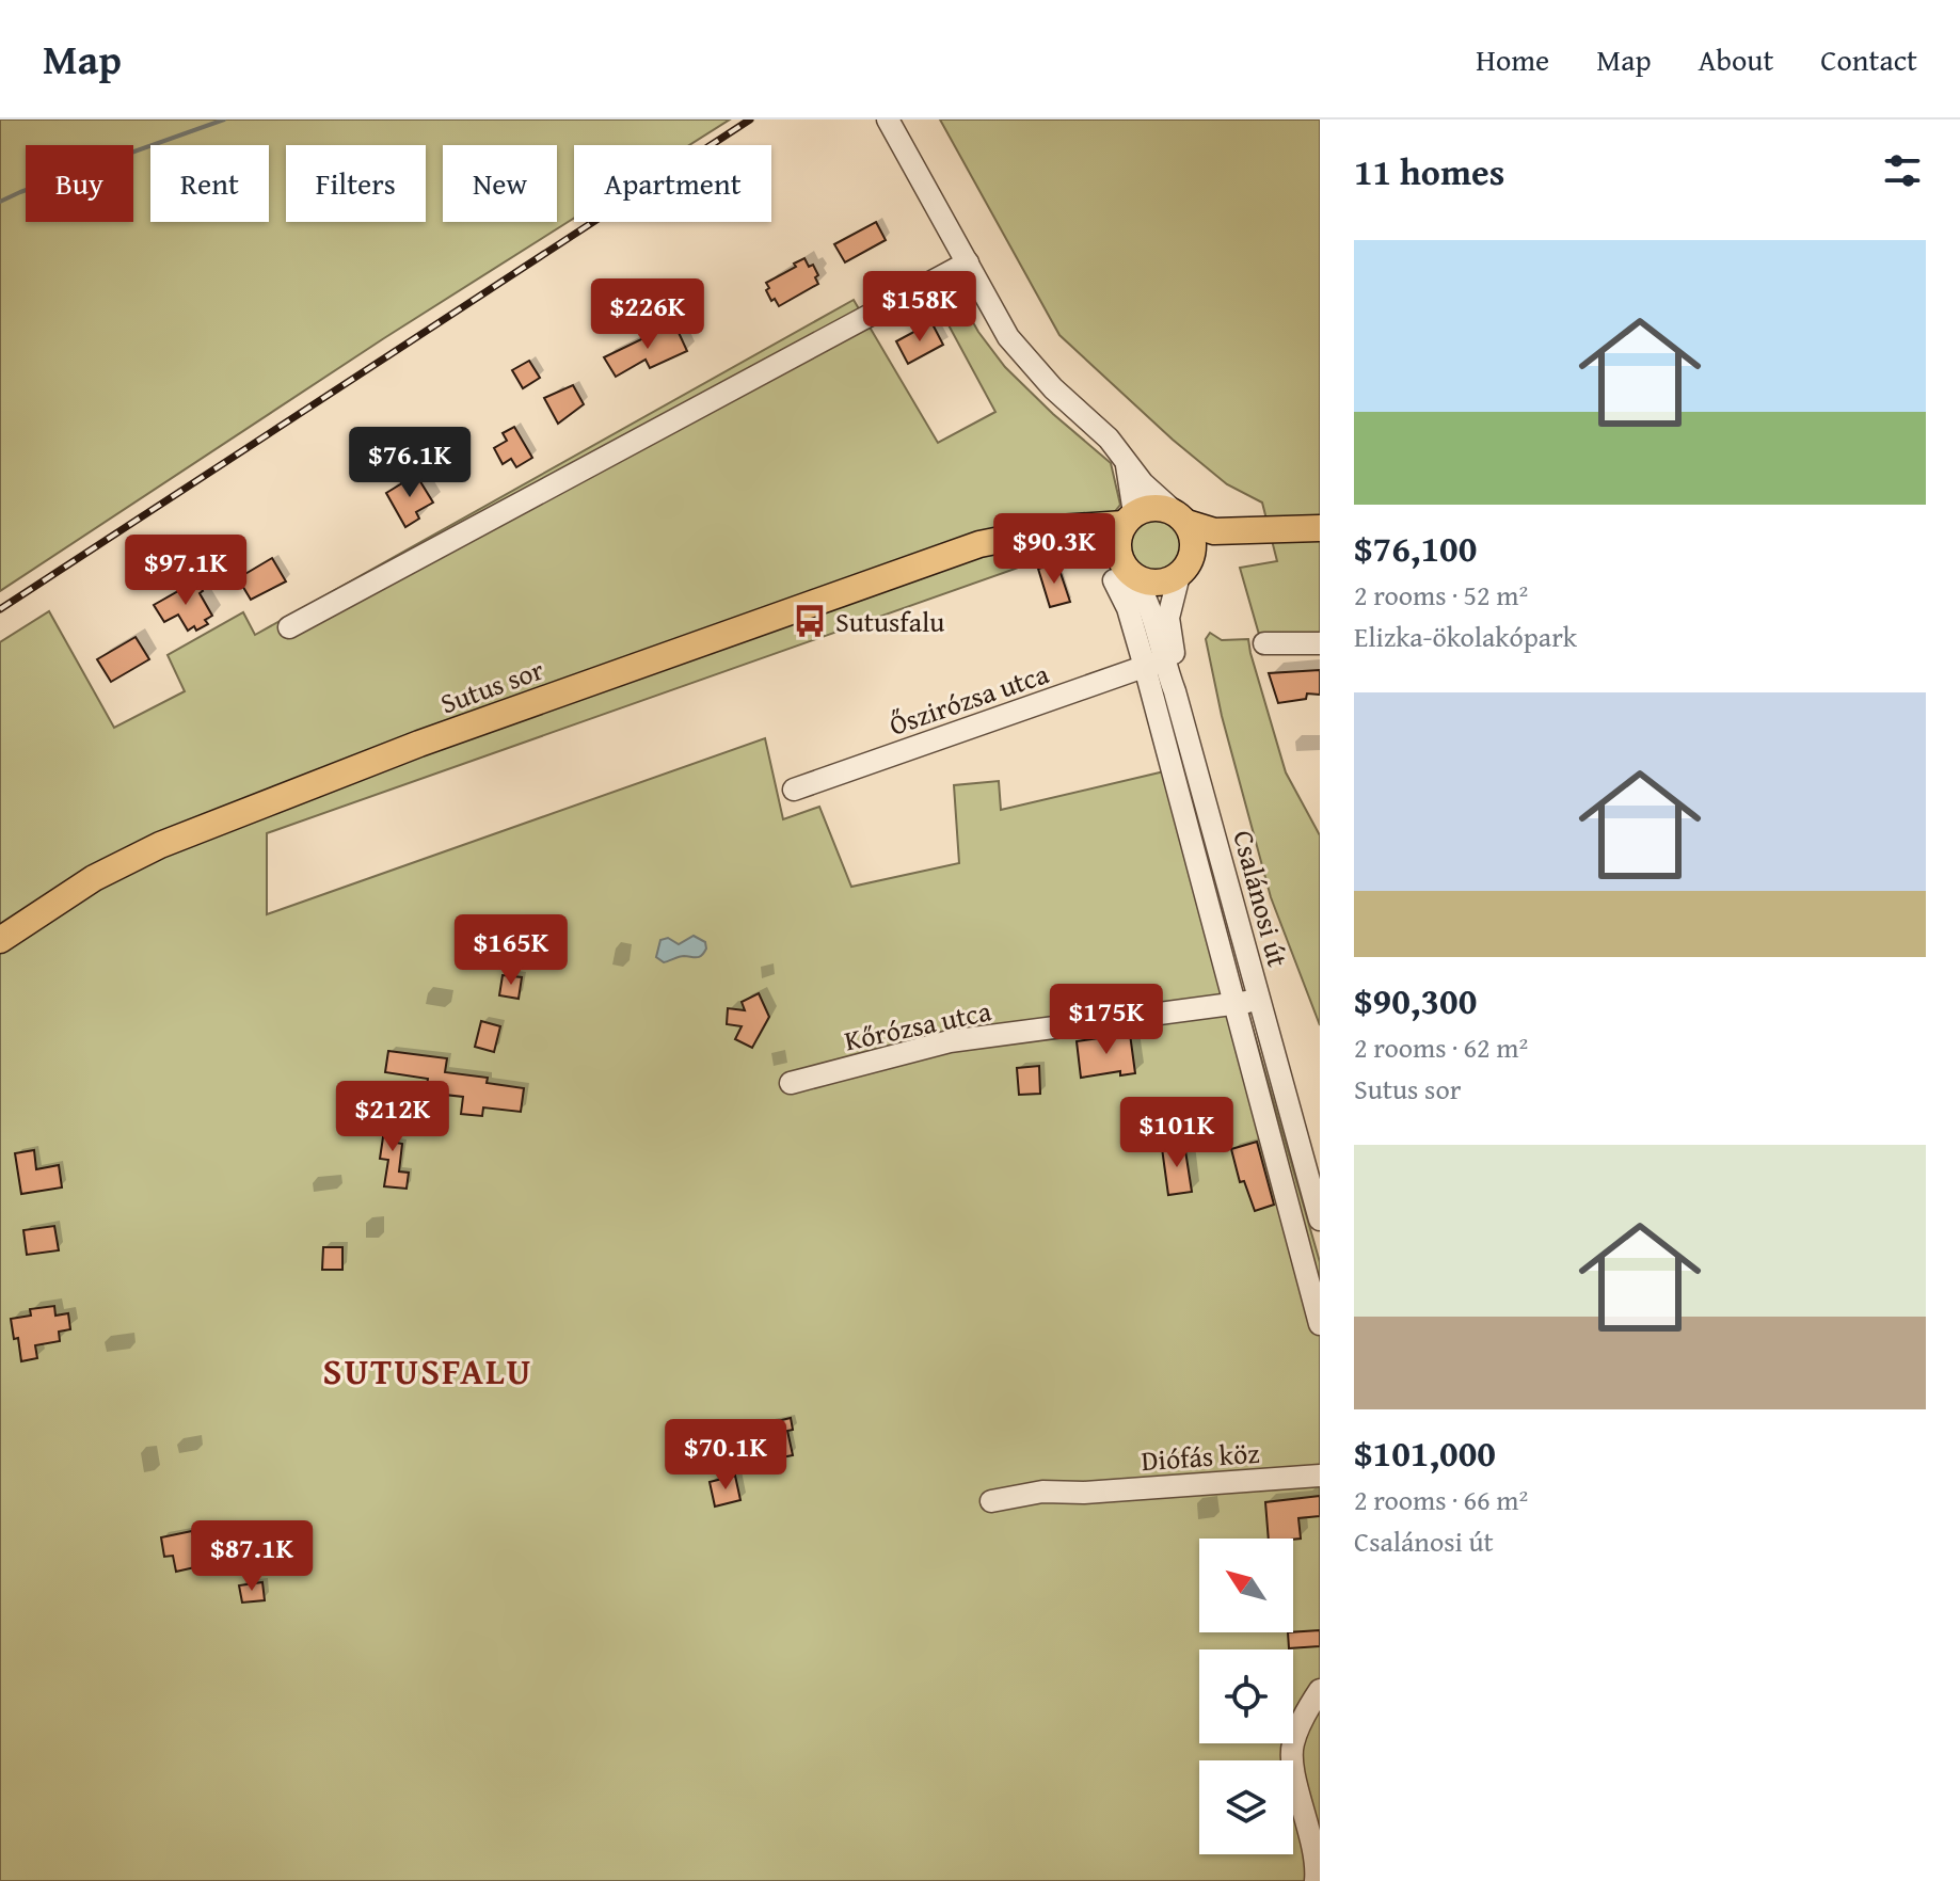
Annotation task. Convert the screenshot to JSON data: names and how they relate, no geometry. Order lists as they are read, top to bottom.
{
  "streets": {
    "main road": ["Sutus sor"],
    "street": [
      "Őszirózsa utca",
      "Csalánosi út",
      "Kőrózsa utca",
      "Diófás köz"
    ]
  },
  "crossings": [
    ["Őszirózsa utca", "Csalánosi út"],
    ["Csalánosi út", "Kőrózsa utca"]
  ],
  "districts": ["SUTUSFALU"],
  "places": {
    "bus stop": ["Sutusfalu"]
  },
  "north": "top left",
  "page": {
    "header": "Map",
    "nav": [
      "Home",
      "Map",
      "About",
      "Contact"
    ],
    "heading": "11 homes",
    "chip": [
      "Buy",
      "Rent",
      "Filters",
      "New",
      "Apartment"
    ],
    "list": [
      {
        "name": "$76,100",
        "note": "2 rooms · 52 m² · Elizka-ökolakópark"
      },
      {
        "name": "$90,300",
        "note": "2 rooms · 62 m² · Sutus sor"
      },
      {
        "name": "$101,000",
        "note": "2 rooms · 66 m² · Csalánosi út"
      }
    ],
    "price": [
      "$158K",
      "$226K",
      "$76.1K",
      "$90.3K",
      "$97.1K",
      "$165K",
      "$175K",
      "$212K",
      "$101K",
      "$70.1K",
      "$87.1K"
    ]
  }
}
